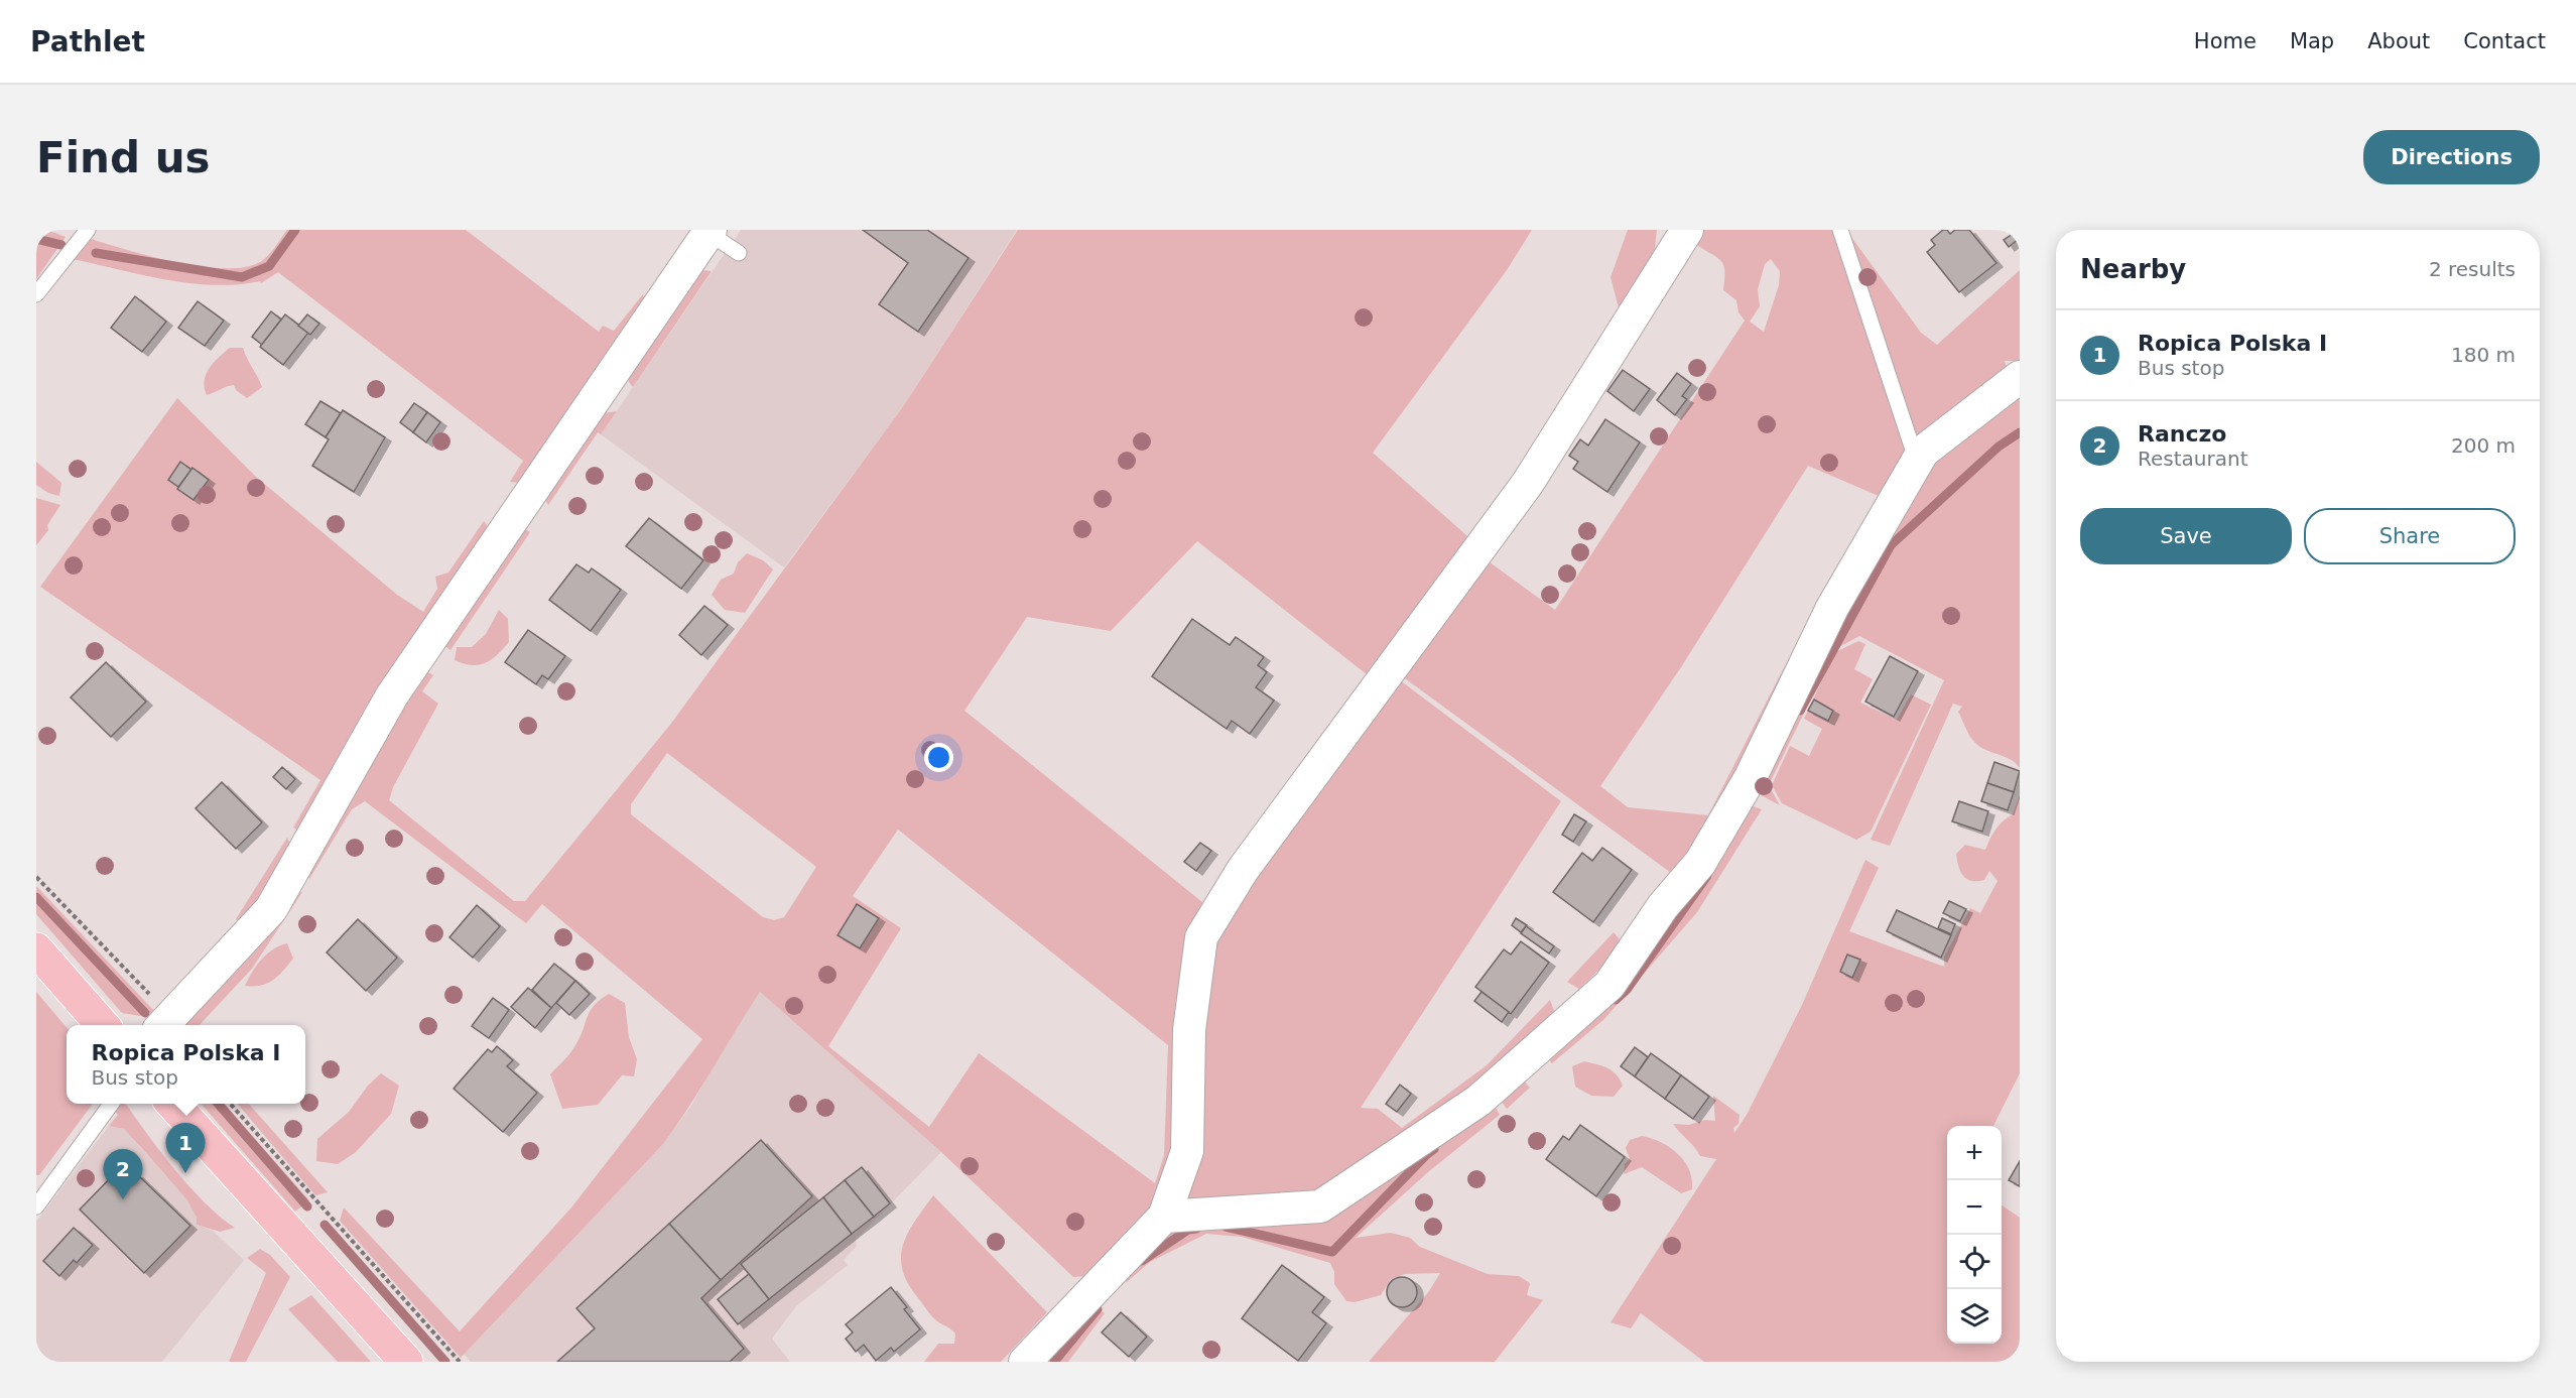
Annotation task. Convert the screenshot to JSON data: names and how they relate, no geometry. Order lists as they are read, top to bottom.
{
  "page": {
    "header": "Pathlet",
    "nav": [
      "Home",
      "Map",
      "About",
      "Contact"
    ],
    "buttons": [
      "Directions",
      ["Save", "Share"]
    ],
    "title": "Find us",
    "heading": ["Nearby", "2 results"],
    "list": [
      {
        "mark": "1",
        "name": "Ropica Polska I",
        "note": "Bus stop",
        "value": "180 m"
      },
      {
        "mark": "2",
        "name": "Ranczo",
        "note": "Restaurant",
        "value": "200 m"
      }
    ],
    "popup": ["Ropica Polska I", "Bus stop"],
    "pins": ["1", "2"],
    "map_buttons": ["+", "−"]
  }
}
